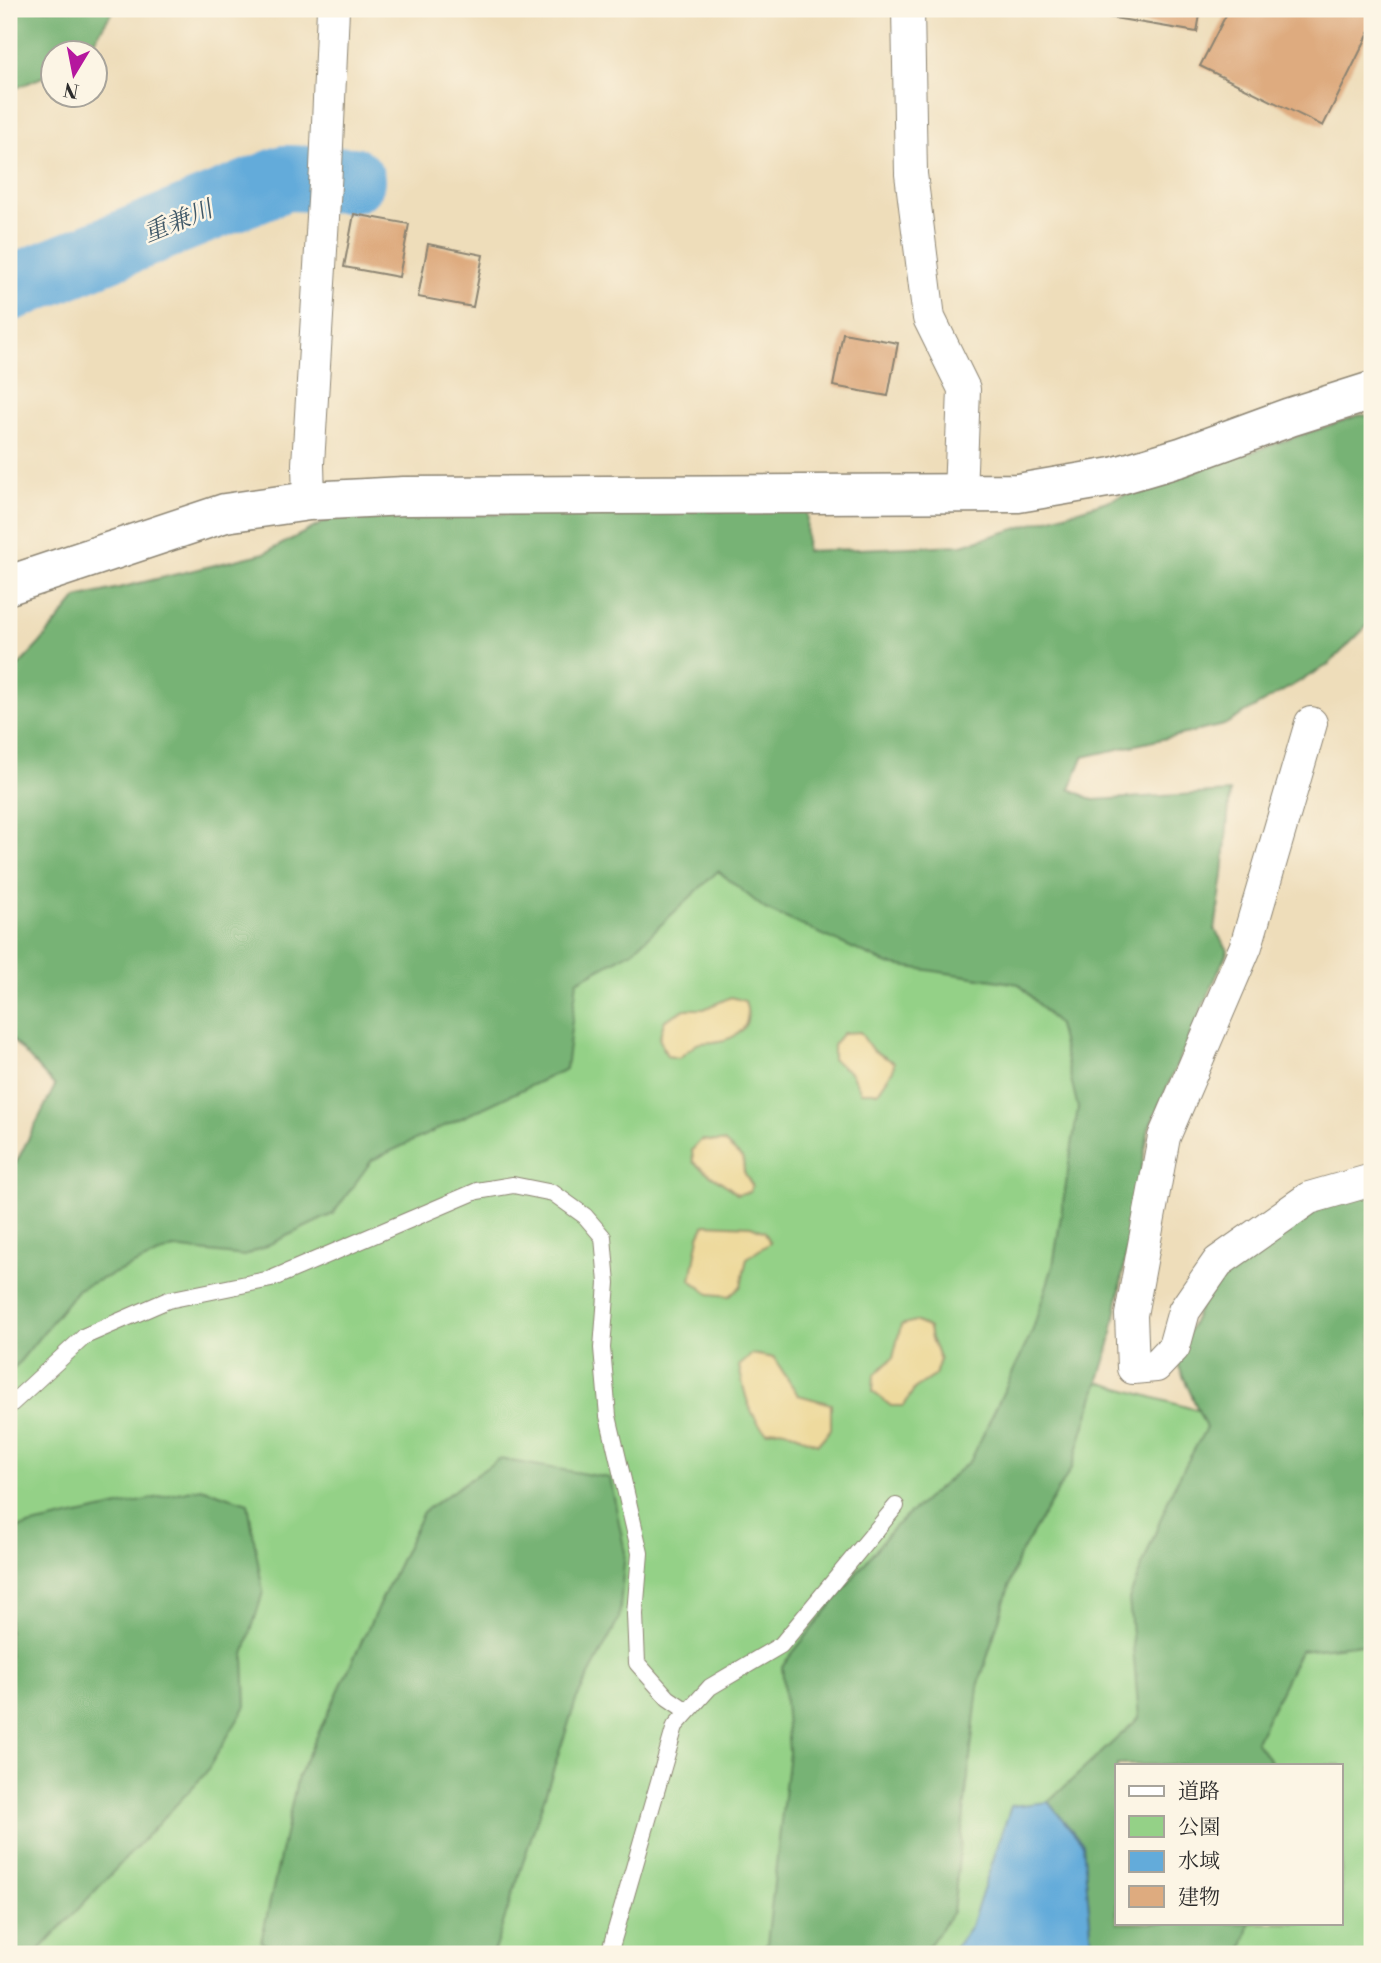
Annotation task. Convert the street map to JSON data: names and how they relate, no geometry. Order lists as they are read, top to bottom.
{
  "water": ["重兼川"],
  "legend": [
    "道路",
    "公園",
    "水域",
    "建物"
  ],
  "north": "bottom"
}
